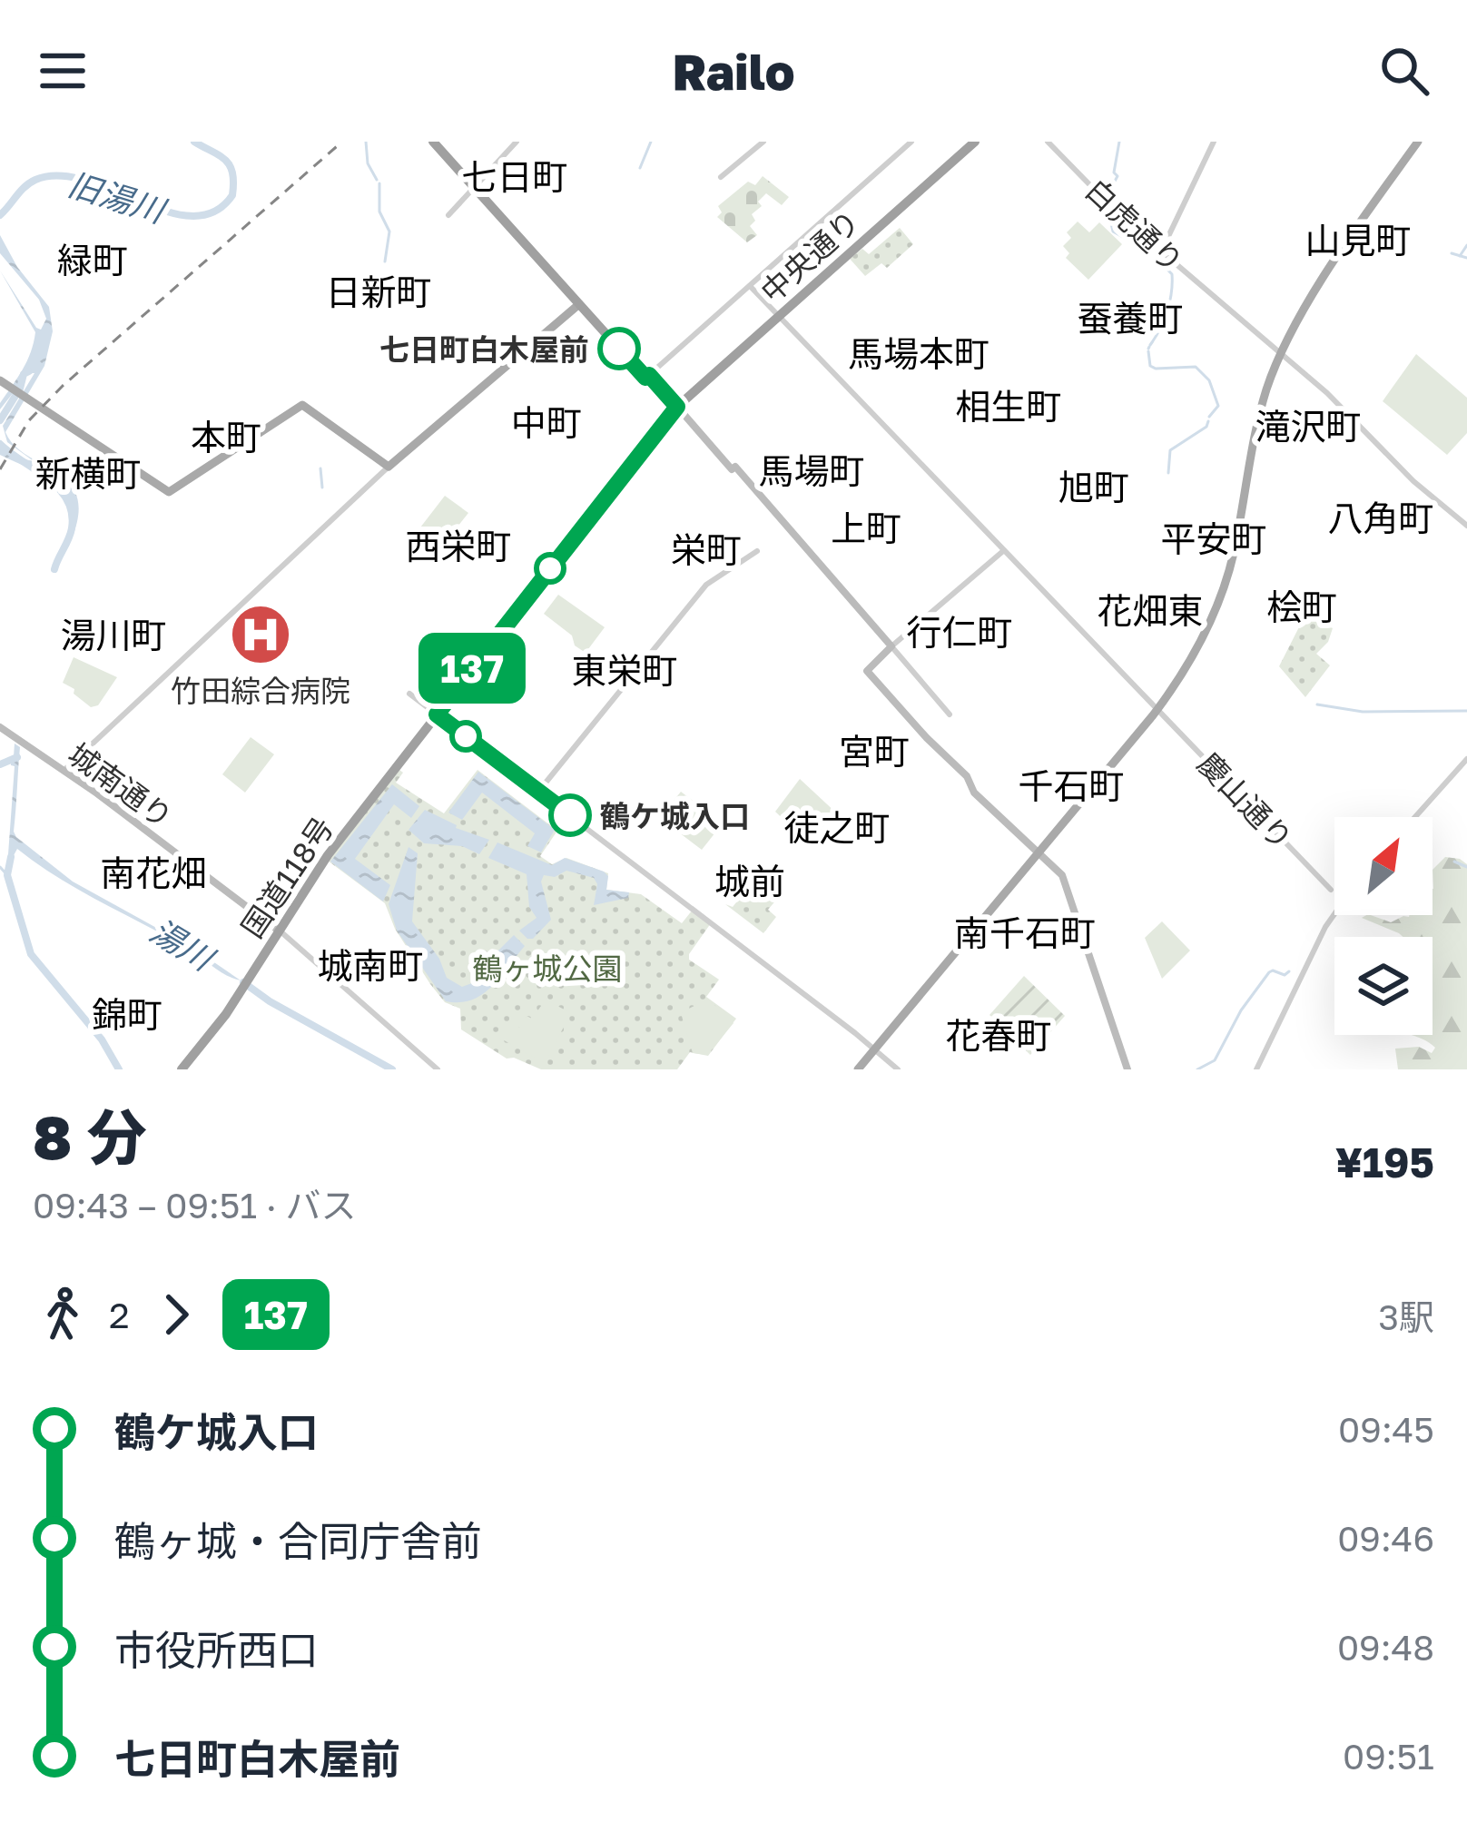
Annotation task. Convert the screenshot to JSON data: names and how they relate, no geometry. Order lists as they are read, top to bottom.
{
  "streets": {
    "highway": ["中央通り", "国道118号"],
    "main road": ["城南通り"],
    "street": ["白虎通り", "慶山通り"]
  },
  "crossings": [
    ["中央通り", "慶山通り"],
    ["中央通り", "国道118号"],
    ["城南通り", "国道118号"]
  ],
  "districts": [
    "七日町",
    "山見町",
    "緑町",
    "日新町",
    "蚕養町",
    "馬場本町",
    "相生町",
    "中町",
    "滝沢町",
    "本町",
    "馬場町",
    "新横町",
    "旭町",
    "八角町",
    "上町",
    "平安町",
    "西栄町",
    "栄町",
    "桧町",
    "花畑東",
    "行仁町",
    "湯川町",
    "東栄町",
    "宮町",
    "千石町",
    "徒之町",
    "南花畑",
    "城前",
    "南千石町",
    "城南町",
    "錦町",
    "花春町"
  ],
  "water": ["旧湯川", "湯川"],
  "parks": ["鶴ヶ城公園"],
  "places": {
    "other": ["七日町白木屋前", "鶴ケ城入口"],
    "hospital": ["竹田綜合病院"]
  },
  "lines": ["bus line 137"],
  "north": "top right",
  "page": {
    "header": "Railo",
    "on_map": "137",
    "heading": ["8 分", "09:43 – 09:51 · バス", "¥195"],
    "legs": ["2", "137", "3駅"],
    "list": [
      {
        "name": "鶴ケ城入口",
        "value": "09:45"
      },
      {
        "name": "鶴ヶ城・合同庁舎前",
        "value": "09:46"
      },
      {
        "name": "市役所西口",
        "value": "09:48"
      },
      {
        "name": "七日町白木屋前",
        "value": "09:51"
      }
    ]
  }
}
